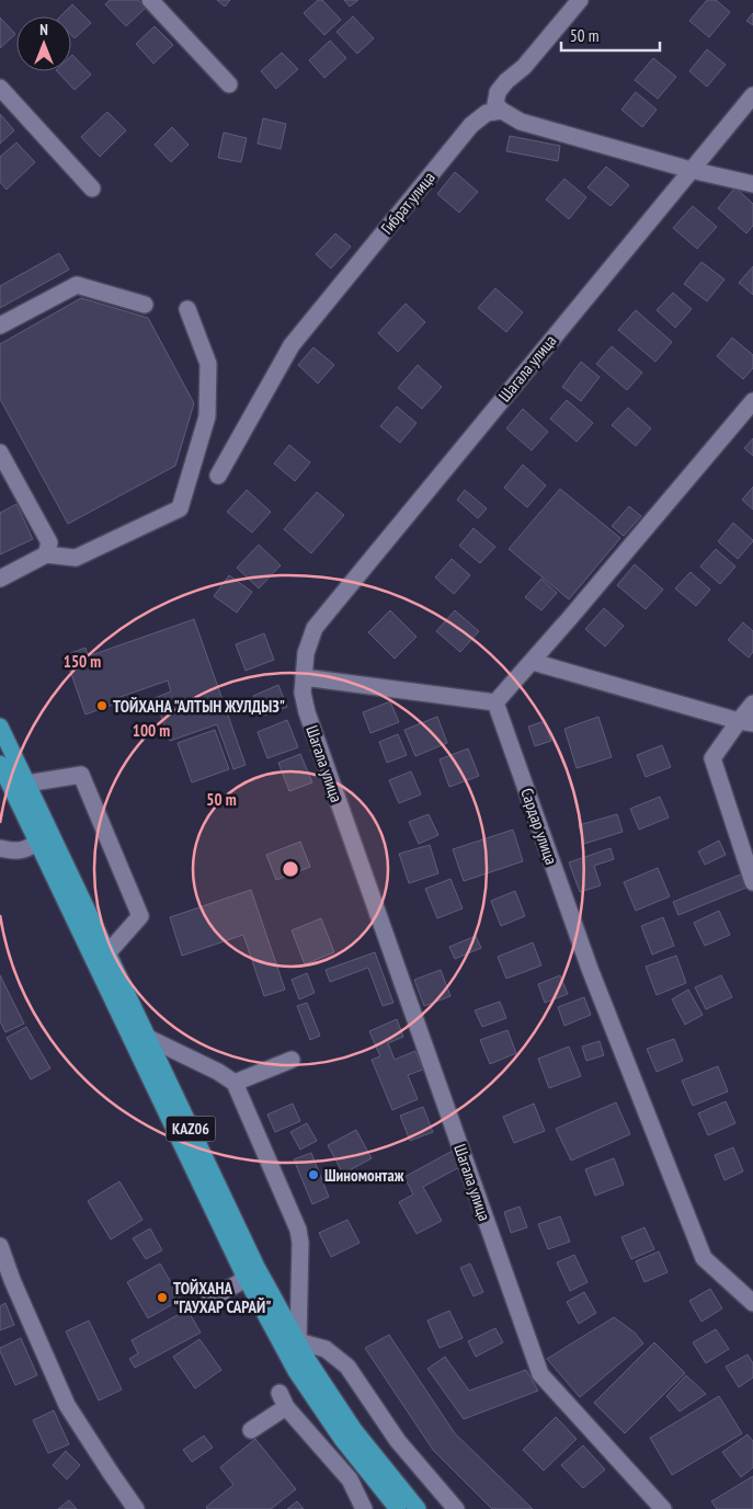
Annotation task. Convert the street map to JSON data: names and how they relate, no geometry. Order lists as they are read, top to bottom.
{
  "streets": {
    "highway": ["KАZ06"],
    "street": ["Гибрат улица", "Шагала улица", "Сардар улица"]
  },
  "places": ["ТОЙХАНА \"АЛТЫН ЖУЛДЫЗ\"", "Шиномонтаж", "ТОЙХАНА \"ГАУХАР САРАЙ\""],
  "scale_bar": "50 m",
  "north": "top",
  "rings": ["150 m", "100 m", "50 m"]
}
